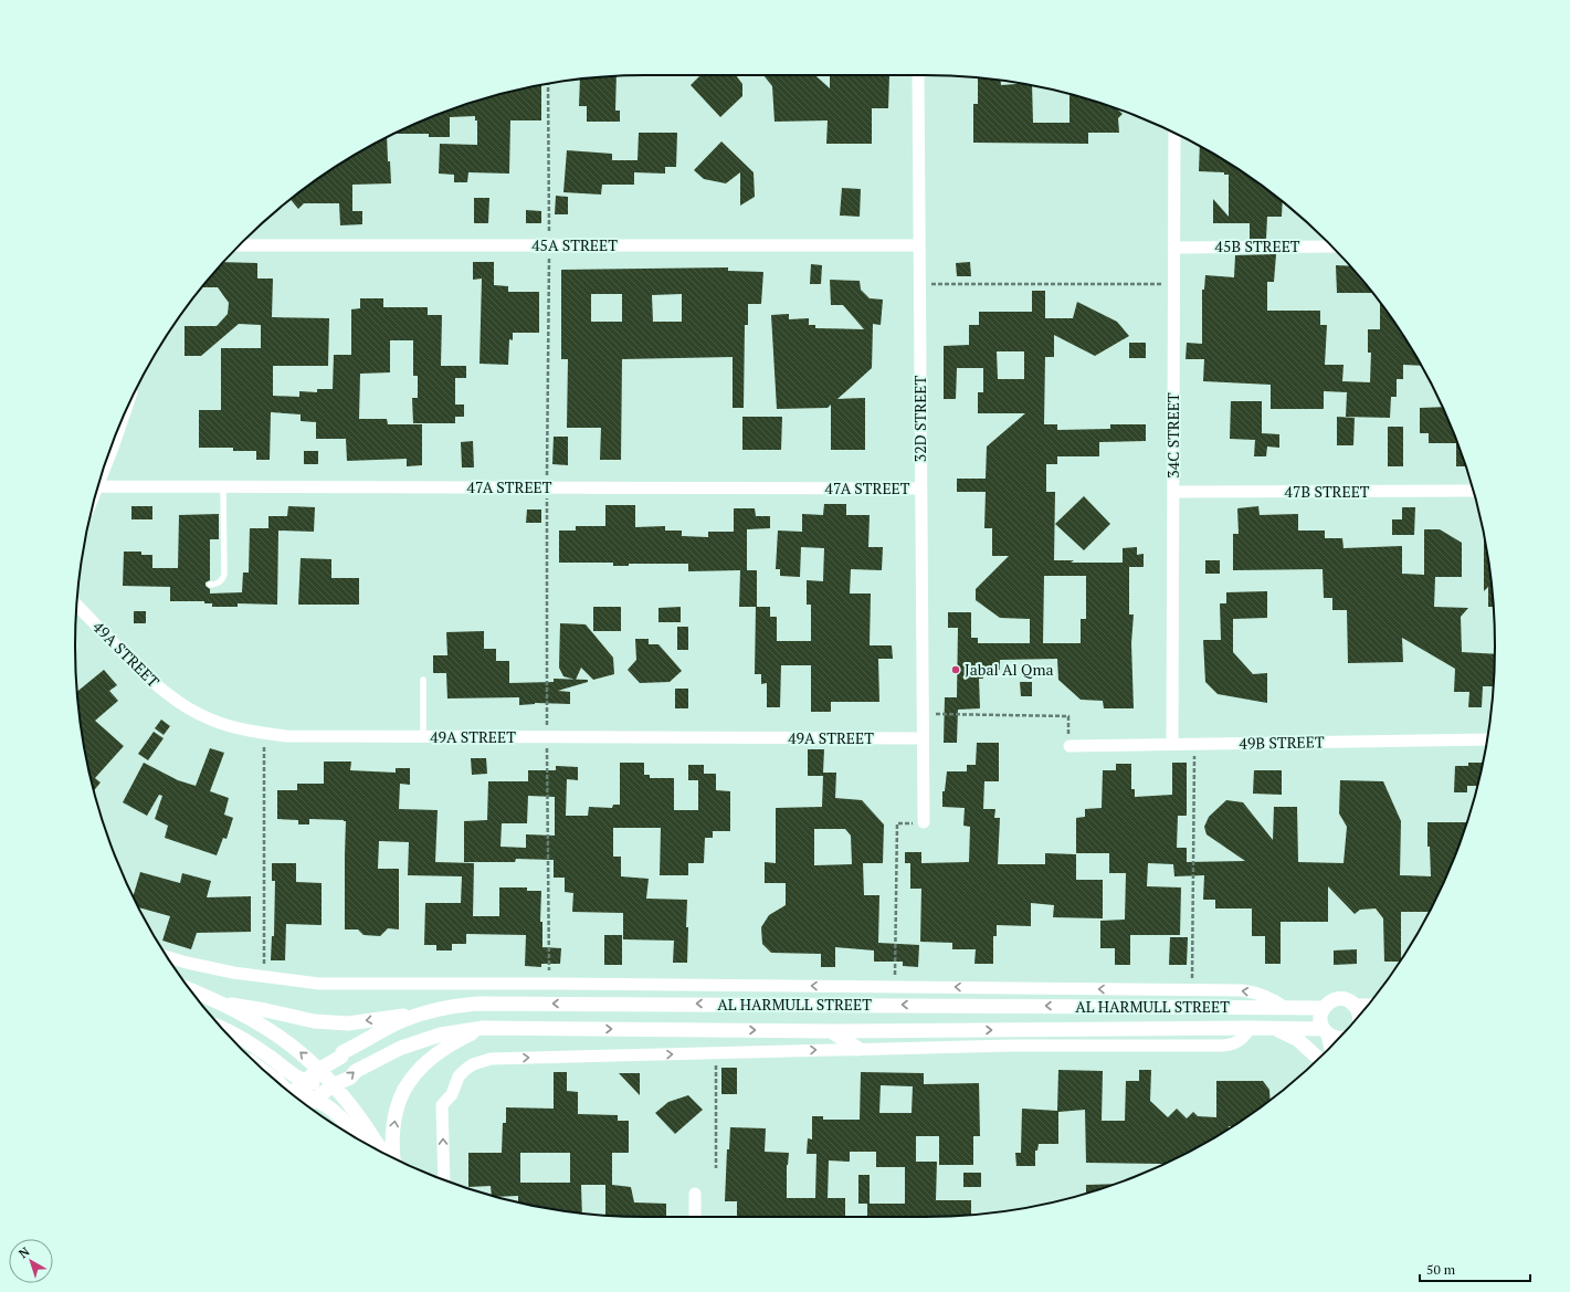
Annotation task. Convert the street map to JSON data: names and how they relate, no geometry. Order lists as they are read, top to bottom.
{
  "streets": {
    "street": [
      "45A STREET",
      "45B STREET",
      "32D STREET",
      "34C STREET",
      "47A STREET",
      "47B STREET",
      "49A STREET",
      "49B STREET",
      "AL HARMULL STREET"
    ]
  },
  "crossings": [
    ["45A STREET", "32D STREET"],
    ["45B STREET", "34C STREET"],
    ["32D STREET", "47A STREET"],
    ["32D STREET", "49A STREET"],
    ["34C STREET", "47B STREET"],
    ["34C STREET", "49B STREET"]
  ],
  "places": ["Jabal Al Qma"],
  "scale_bar": "50 m",
  "north": "top left"
}
